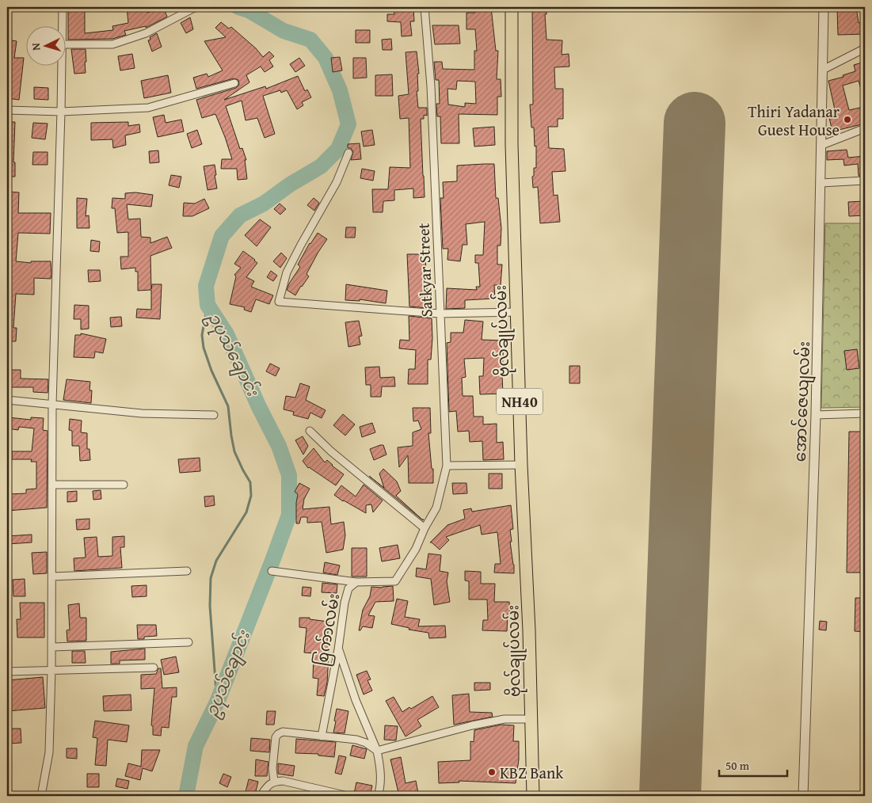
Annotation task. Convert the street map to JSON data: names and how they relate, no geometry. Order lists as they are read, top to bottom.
{
  "streets": {
    "highway": ["ဗိုလ်ချုပ်လမ်း", "NH40"],
    "street": ["Satkyar Street", "အောင်ဇေယျလမ်း", "စြက်ာလမ်း"]
  },
  "crossings": [
    ["Satkyar Street", "စြက်ာလမ်း"]
  ],
  "water": ["ဥပုသ်ချောင်း"],
  "places": ["Thiri Yadanar Guest House", "KBZ Bank"],
  "scale_bar": "50 m",
  "north": "left"
}
